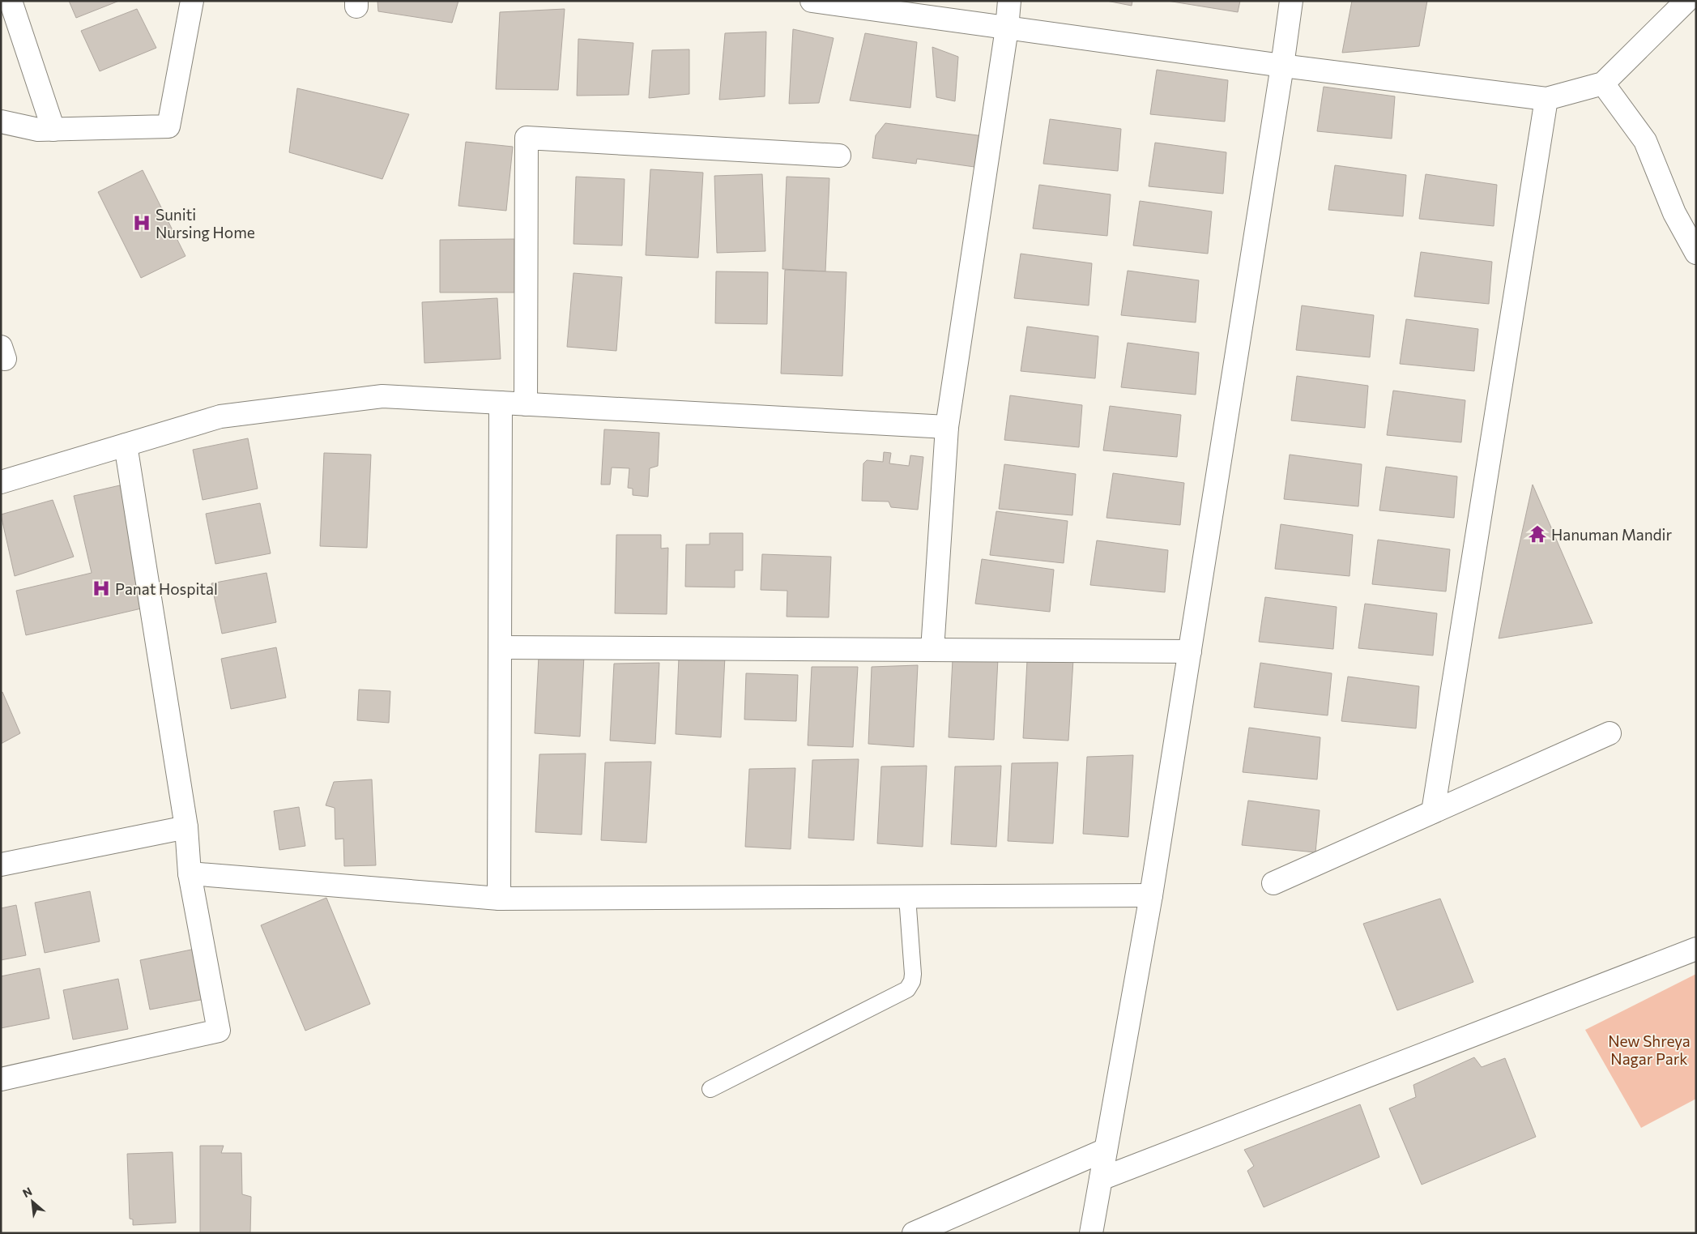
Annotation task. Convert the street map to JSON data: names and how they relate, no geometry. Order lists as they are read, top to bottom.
{
  "parks": ["New Shreya Nagar Park"],
  "places": {
    "hospital": ["Suniti Nursing Home", "Panat Hospital"],
    "temple": ["Hanuman Mandir"]
  },
  "north": "top left"
}
